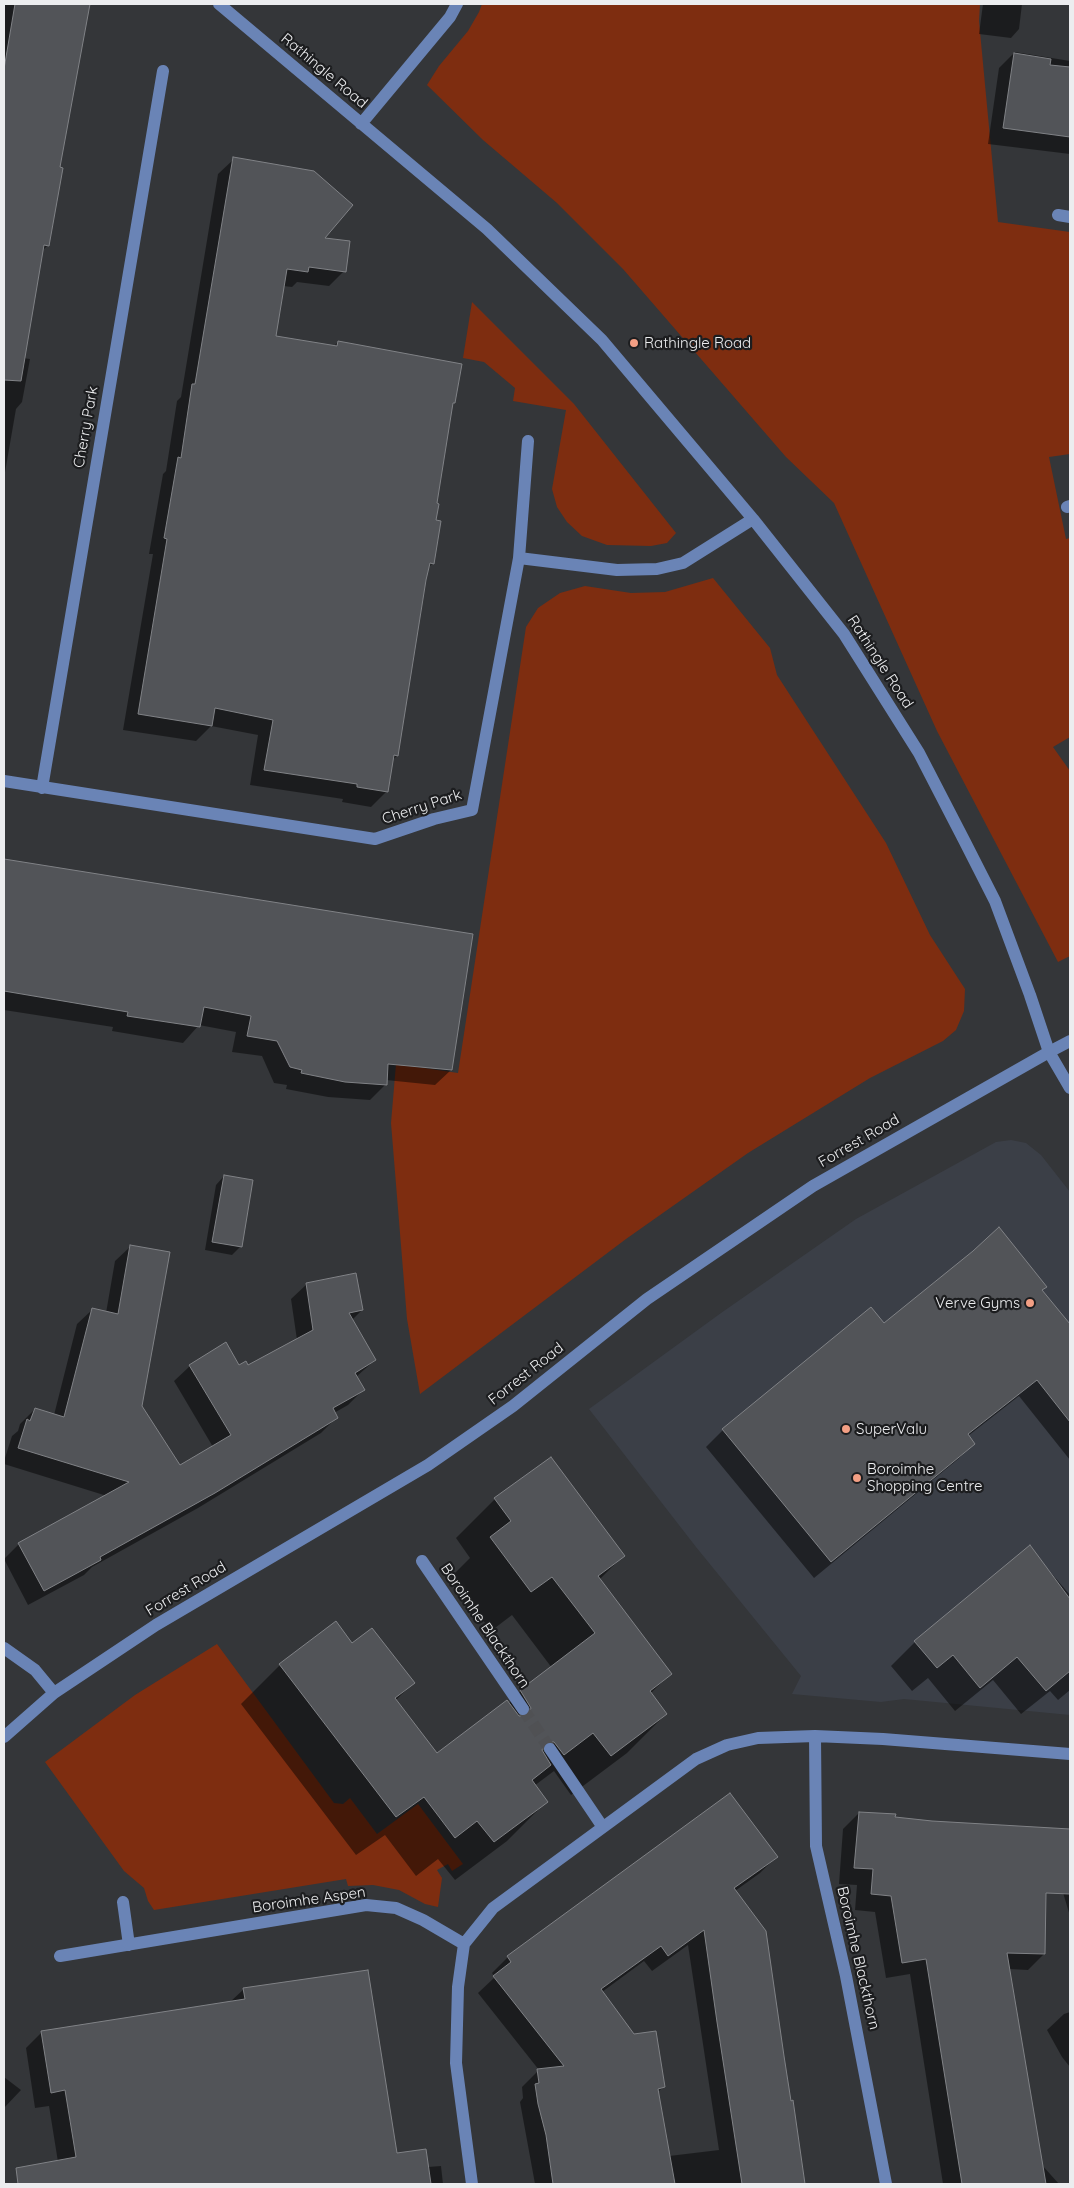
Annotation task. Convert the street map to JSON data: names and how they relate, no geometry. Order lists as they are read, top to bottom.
{
  "streets": {
    "street": [
      "Rathingle Road",
      "Cherry Park",
      "Forrest Road",
      "Boroimhe Blackthorn",
      "Boroimhe Aspen"
    ]
  },
  "crossings": [
    ["Rathingle Road", "Forrest Road"]
  ],
  "places": [
    "Rathingle Road",
    "Verve Gyms",
    "SuperValu",
    "Boroimhe Shopping Centre"
  ]
}
